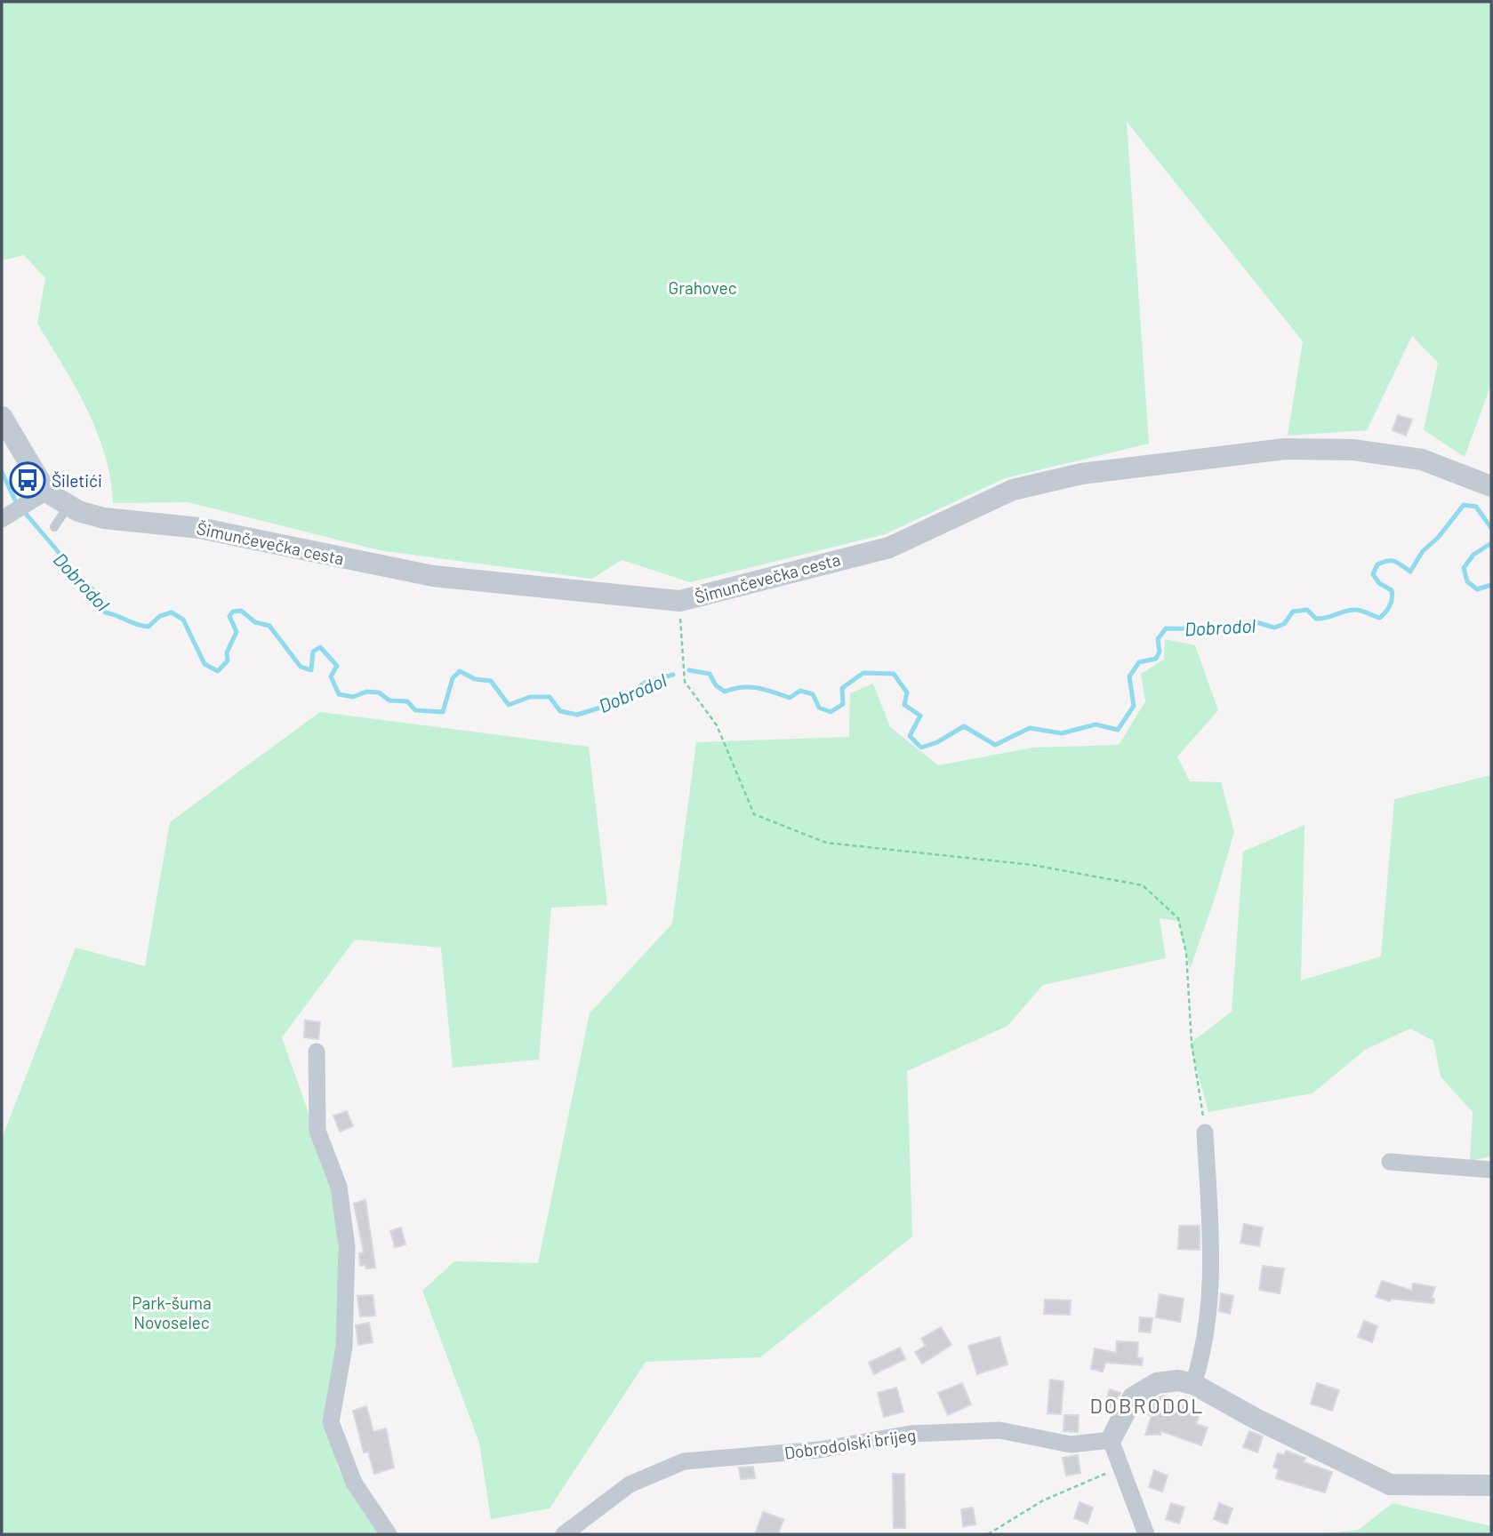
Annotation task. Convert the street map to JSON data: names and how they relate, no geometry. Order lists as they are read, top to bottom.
{
  "streets": {
    "street": ["Šimunčevečka cesta", "Dobrodolski brijeg"]
  },
  "districts": ["DOBRODOL"],
  "water": ["Dobrodol"],
  "parks": ["Grahovec", "Park-šuma Novoselec"],
  "places": {
    "bus stop": ["Šiletići"]
  }
}
